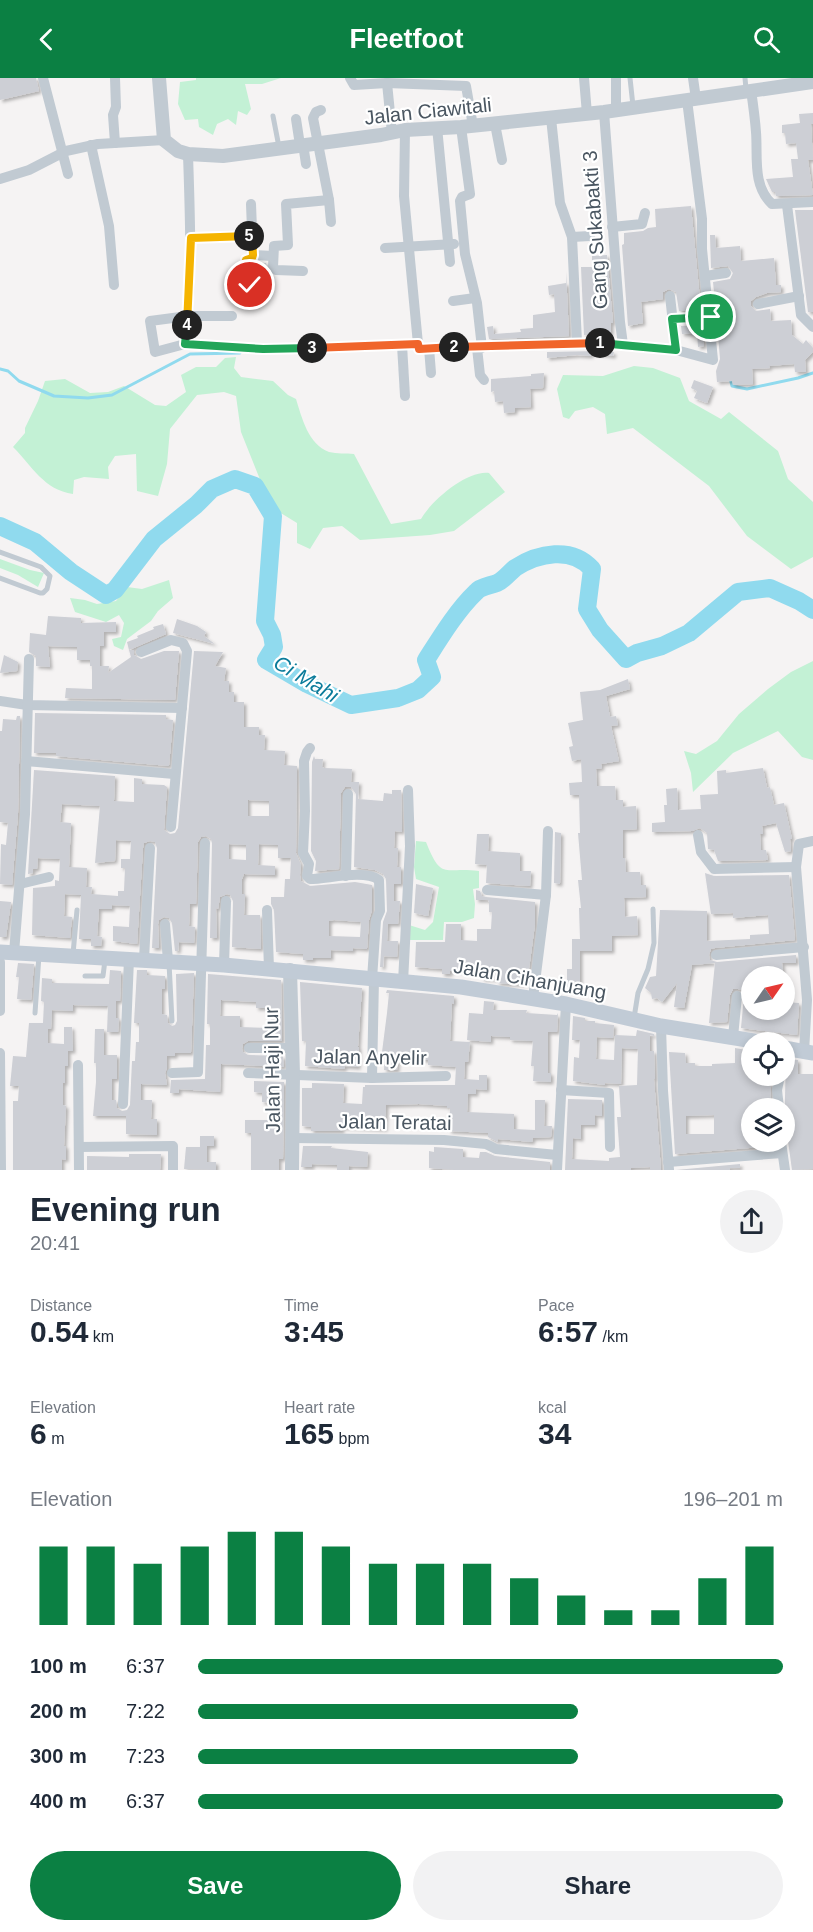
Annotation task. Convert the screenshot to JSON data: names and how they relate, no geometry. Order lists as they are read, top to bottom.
{
  "streets": {
    "main road": ["Jalan Cihanjuang"],
    "street": [
      "Jalan Ciawitali",
      "Gang Sukabakti 3",
      "Jalan Anyelir",
      "Jalan Haji Nur",
      "Jalan Teratai"
    ]
  },
  "crossings": [
    ["Jalan Ciawitali", "Gang Sukabakti 3"],
    ["Jalan Cihanjuang", "Jalan Haji Nur"],
    ["Jalan Anyelir", "Jalan Haji Nur"],
    ["Jalan Haji Nur", "Jalan Teratai"]
  ],
  "water": ["Ci Mahi"],
  "north": "top right",
  "page": {
    "header": "Fleetfoot",
    "pins": [
      "5",
      "4",
      "1",
      "2",
      "3"
    ],
    "heading": ["Evening run", "20:41"],
    "stats": [
      ["Distance", "0.54 km"],
      ["Time", "3:45"],
      ["Pace", "6:57 /km"],
      ["Elevation", "6 m"],
      ["Heart rate", "165 bpm"],
      ["kcal", "34"]
    ],
    "chart": ["Elevation", "196–201 m"],
    "list": [
      {
        "name": "100 m",
        "note": "6:37"
      },
      {
        "name": "200 m",
        "note": "7:22"
      },
      {
        "name": "300 m",
        "note": "7:23"
      },
      {
        "name": "400 m",
        "note": "6:37"
      }
    ],
    "buttons": ["Save", "Share"]
  }
}
